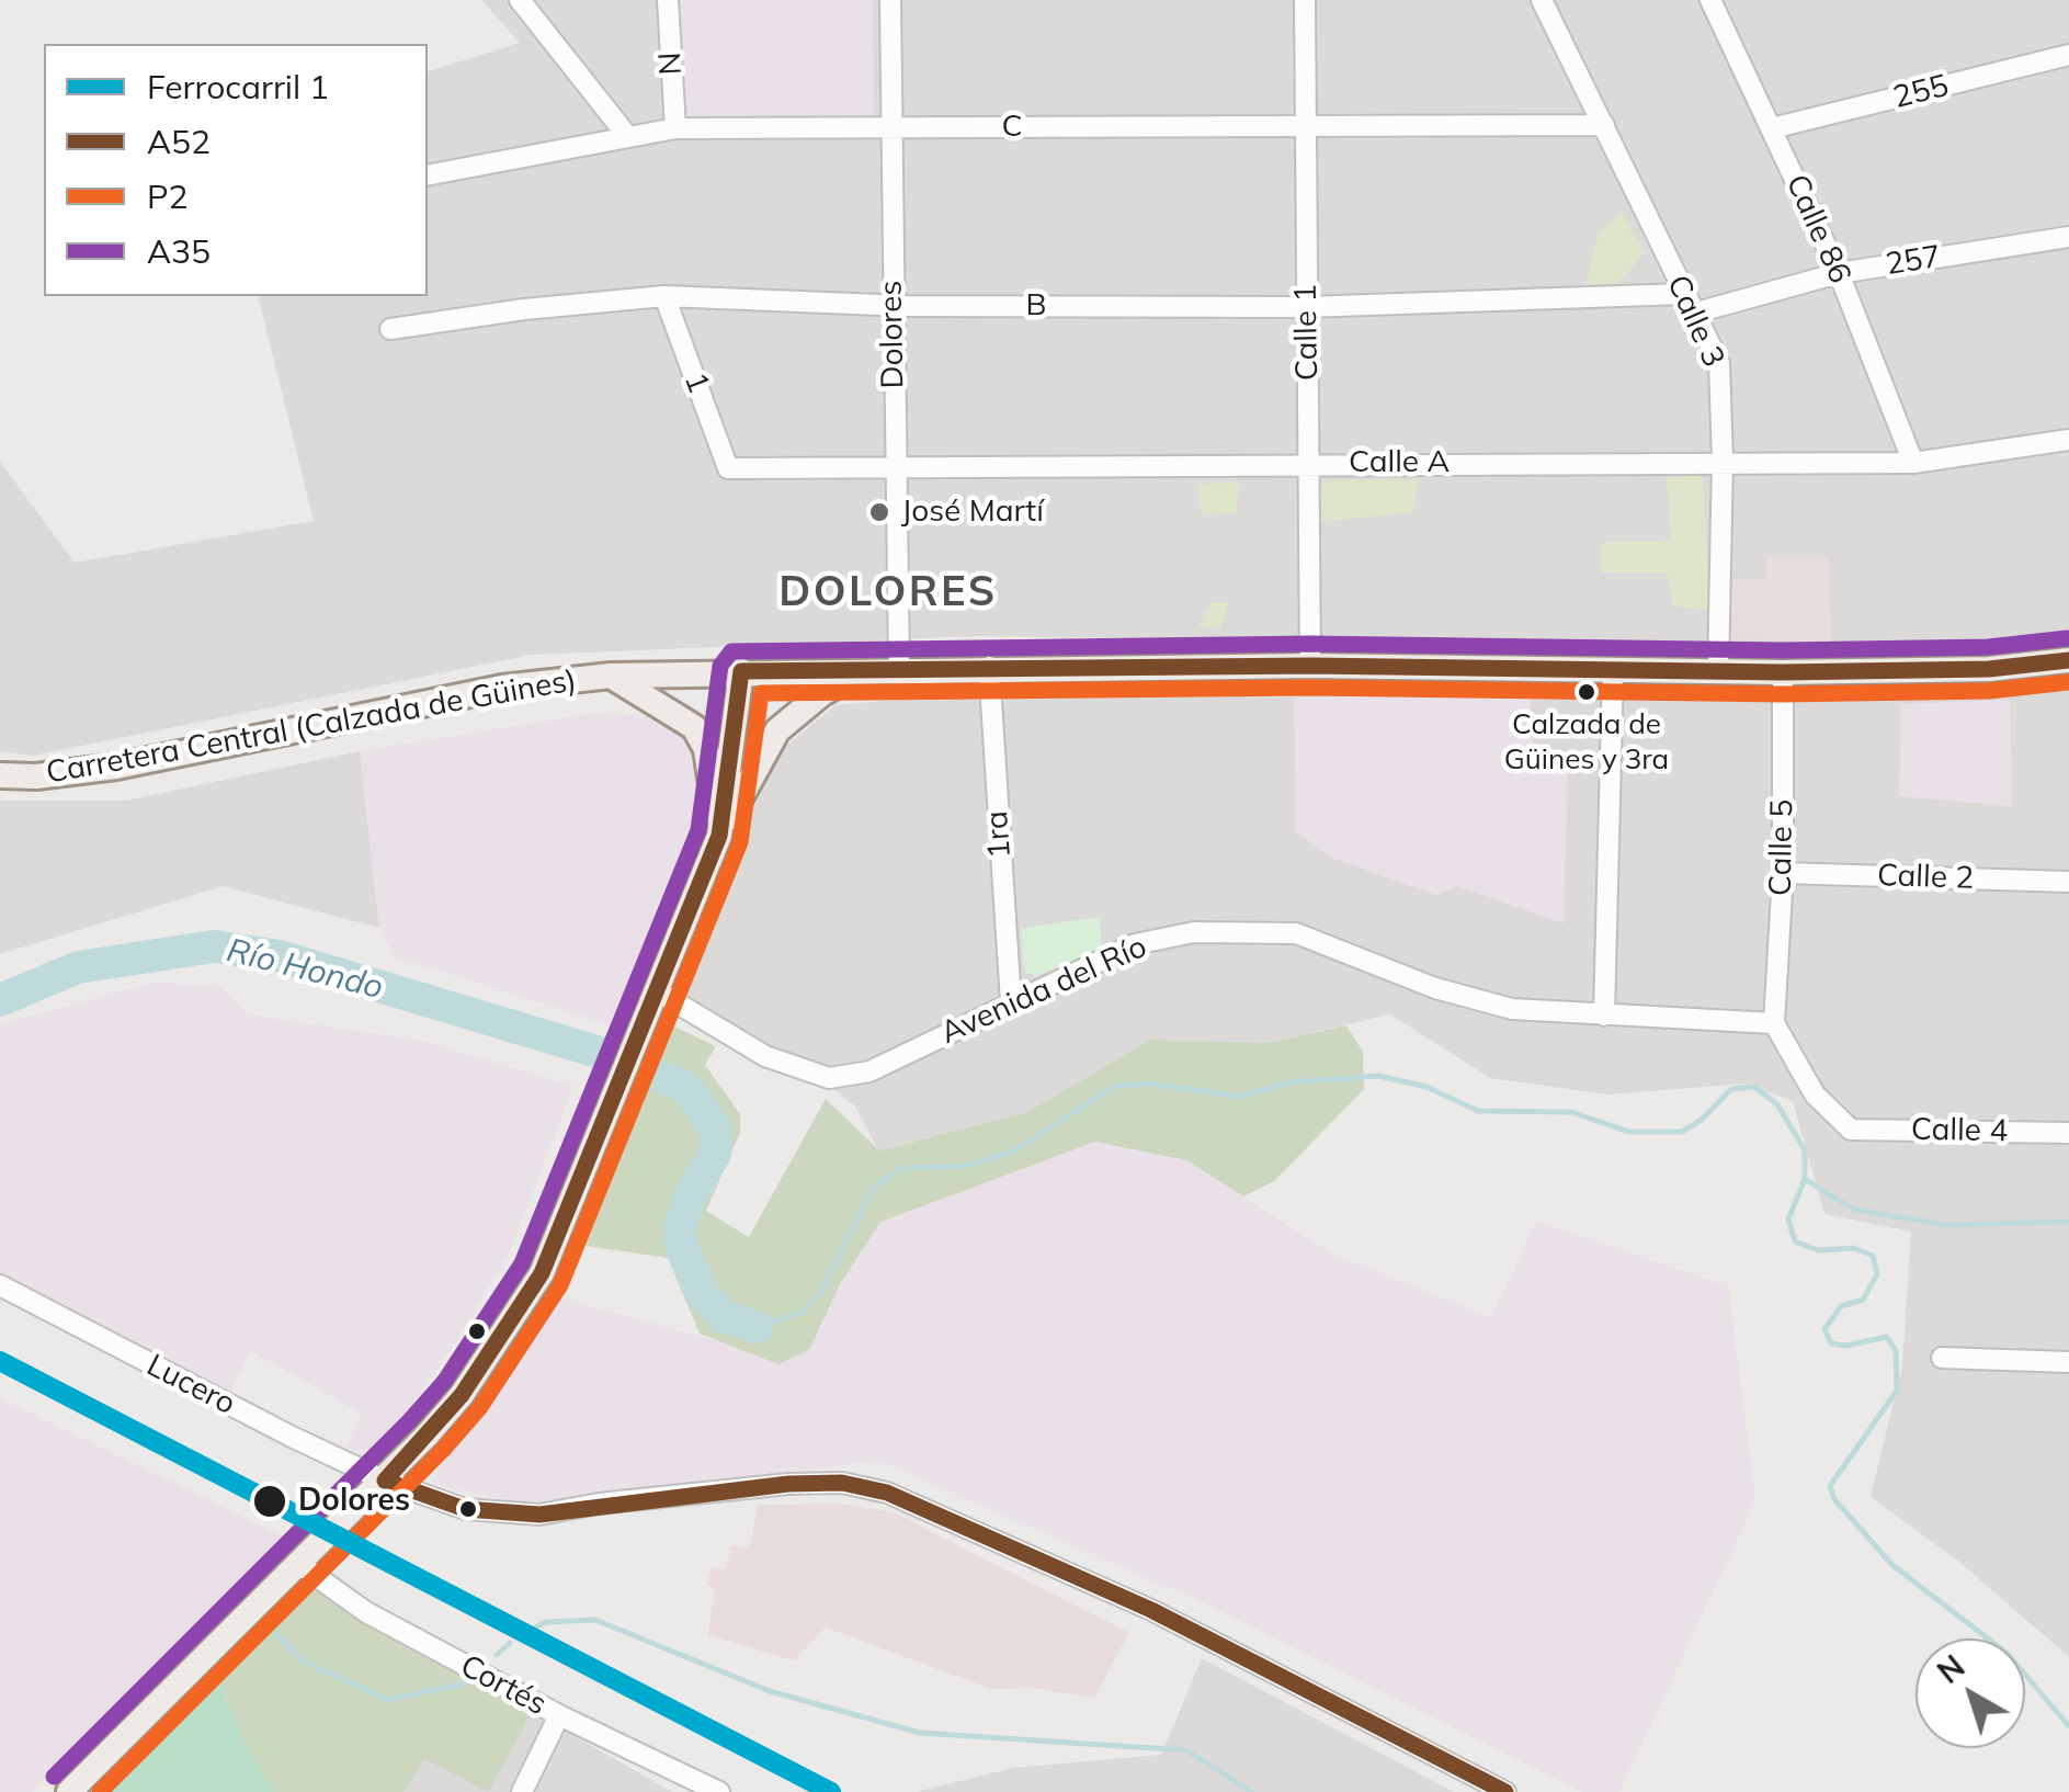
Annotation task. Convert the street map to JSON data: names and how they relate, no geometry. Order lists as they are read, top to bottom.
{
  "streets": {
    "main road": ["Carretera Central (Calzada de Güines)"],
    "street": [
      "N",
      "255",
      "C",
      "Calle 86",
      "257",
      "B",
      "Calle 3",
      "Calle 1",
      "Dolores",
      "1",
      "Calle A",
      "1ra",
      "Calle 5",
      "Calle 2",
      "Avenida del Río",
      "Calle 4",
      "Lucero",
      "Cortés"
    ]
  },
  "crossings": [
    ["N", "C"],
    ["255", "Calle 86"],
    ["C", "Calle 3"],
    ["C", "Calle 1"],
    ["C", "Dolores"],
    ["Calle 86", "257"],
    ["Calle 86", "Calle A"],
    ["257", "Calle 3"],
    ["B", "Calle 3"],
    ["B", "Calle 1"],
    ["B", "Dolores"],
    ["B", "1"],
    ["Calle 3", "Calle A"],
    ["Calle 3", "Carretera Central (Calzada de Güines)"],
    ["Calle 1", "Calle A"],
    ["Calle 1", "Carretera Central (Calzada de Güines)"],
    ["Dolores", "Calle A"],
    ["Dolores", "Carretera Central (Calzada de Güines)"],
    ["1", "Calle A"],
    ["Carretera Central (Calzada de Güines)", "1ra"],
    ["Carretera Central (Calzada de Güines)", "Calle 5"],
    ["1ra", "Avenida del Río"],
    ["Calle 5", "Calle 2"],
    ["Calle 5", "Avenida del Río"],
    ["Calle 5", "Calle 4"],
    ["Avenida del Río", "Calle 4"]
  ],
  "districts": ["DOLORES"],
  "water": ["Río Hondo"],
  "places": ["José Martí", "Calzada de Güines y 3ra", "Dolores"],
  "lines": [
    "transit line A35",
    "transit line A52",
    "transit line P2",
    "rail line 1"
  ],
  "legend": [
    "Ferrocarril 1",
    "A52",
    "P2",
    "A35"
  ],
  "north": "top left"
}
